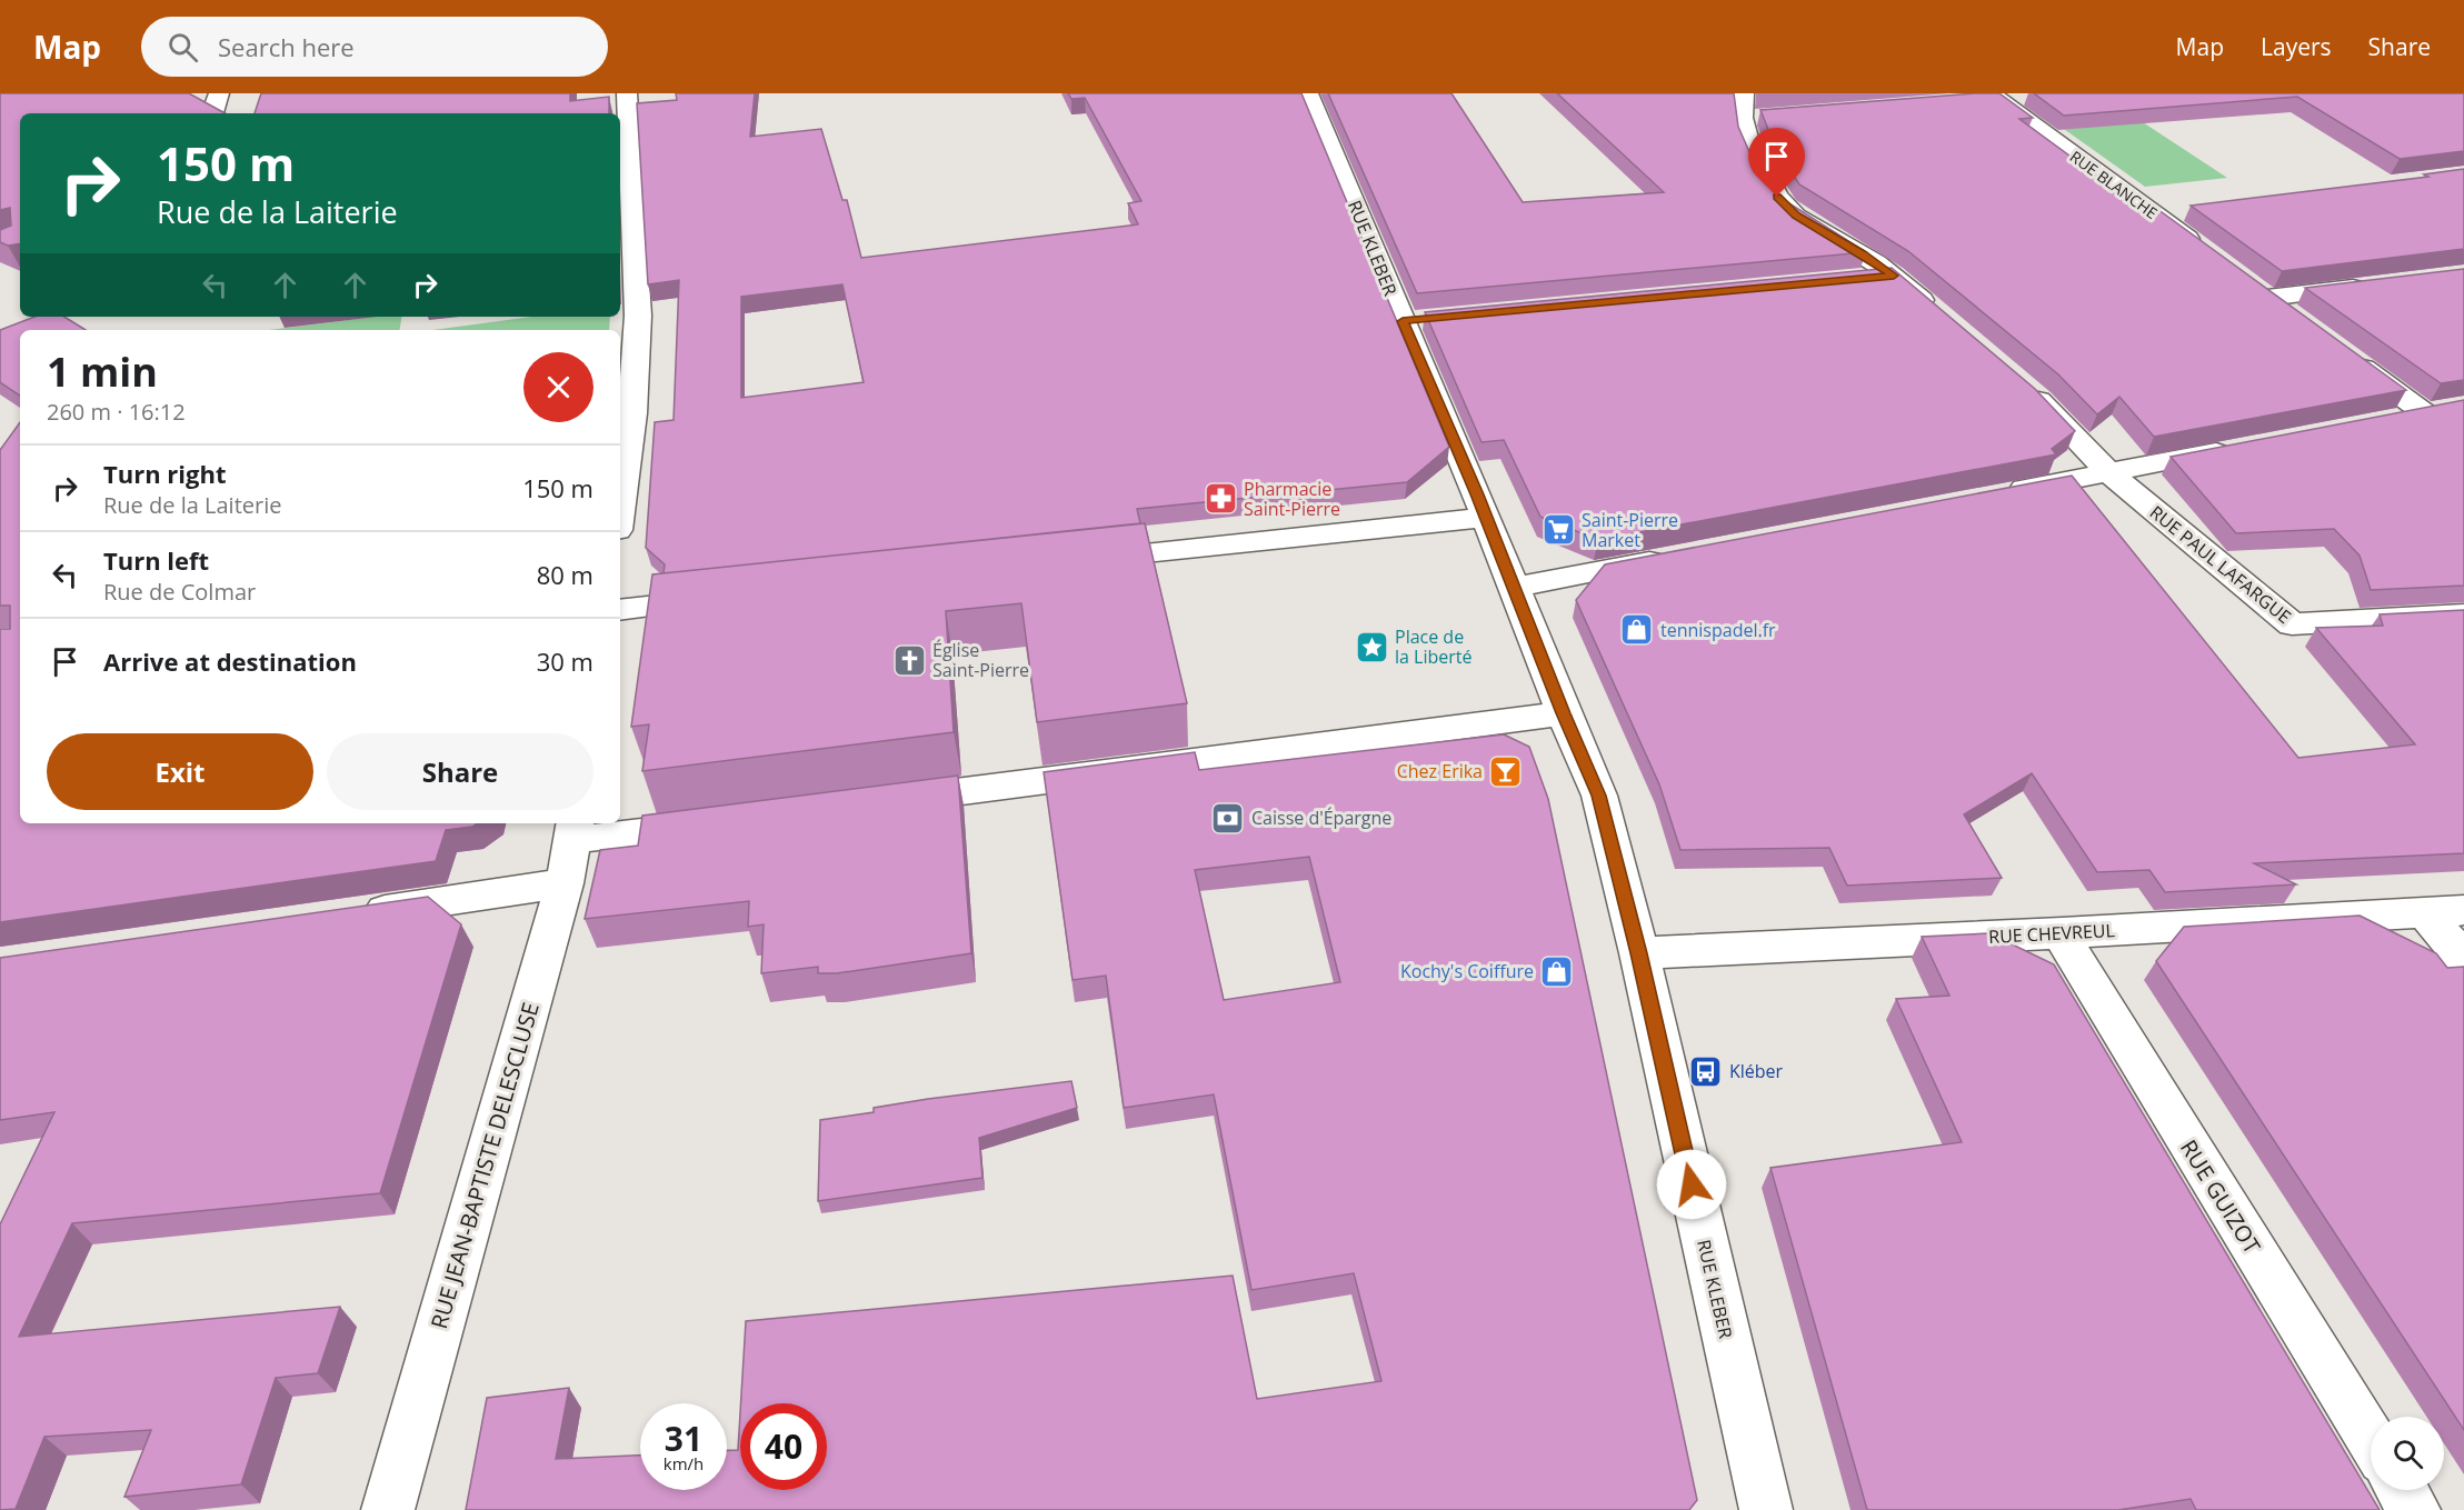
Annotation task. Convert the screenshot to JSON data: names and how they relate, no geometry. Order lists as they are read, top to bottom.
{
  "streets": {
    "street": [
      "RUE BLANCHE",
      "RUE KLEBER",
      "RUE PAUL LAFARGUE",
      "RUE CHEVREUL",
      "RUE JEAN-BAPTISTE DELESCLUSE",
      "RUE GUIZOT"
    ]
  },
  "crossings": [
    ["RUE KLEBER", "RUE CHEVREUL"],
    ["RUE CHEVREUL", "RUE GUIZOT"]
  ],
  "places": {
    "pharmacy": ["Pharmacie Saint-Pierre"],
    "supermarket": ["Saint-Pierre Market"],
    "shop": ["tennispadel.fr", "Kochy's Coiffure"],
    "place": ["Place de la Liberté"],
    "church": ["Église Saint-Pierre"],
    "bar": ["Chez Erika"],
    "bank": ["Caisse d'Épargne"],
    "bus stop": ["Kléber"]
  },
  "page": {
    "header": "Map",
    "search": "Search here",
    "nav": ["Map", "Layers", "Share"],
    "turn": ["150 m", "Rue de la Laiterie"],
    "heading": ["1 min", "260 m · 16:12"],
    "list": [
      {
        "name": "Turn right",
        "note": "Rue de la Laiterie",
        "value": "150 m"
      },
      {
        "name": "Turn left",
        "note": "Rue de Colmar",
        "value": "80 m"
      },
      {
        "name": "Arrive at destination",
        "value": "30 m"
      }
    ],
    "buttons": ["Exit", "Share"],
    "speed": "31 km/h",
    "limit": "40"
  }
}
